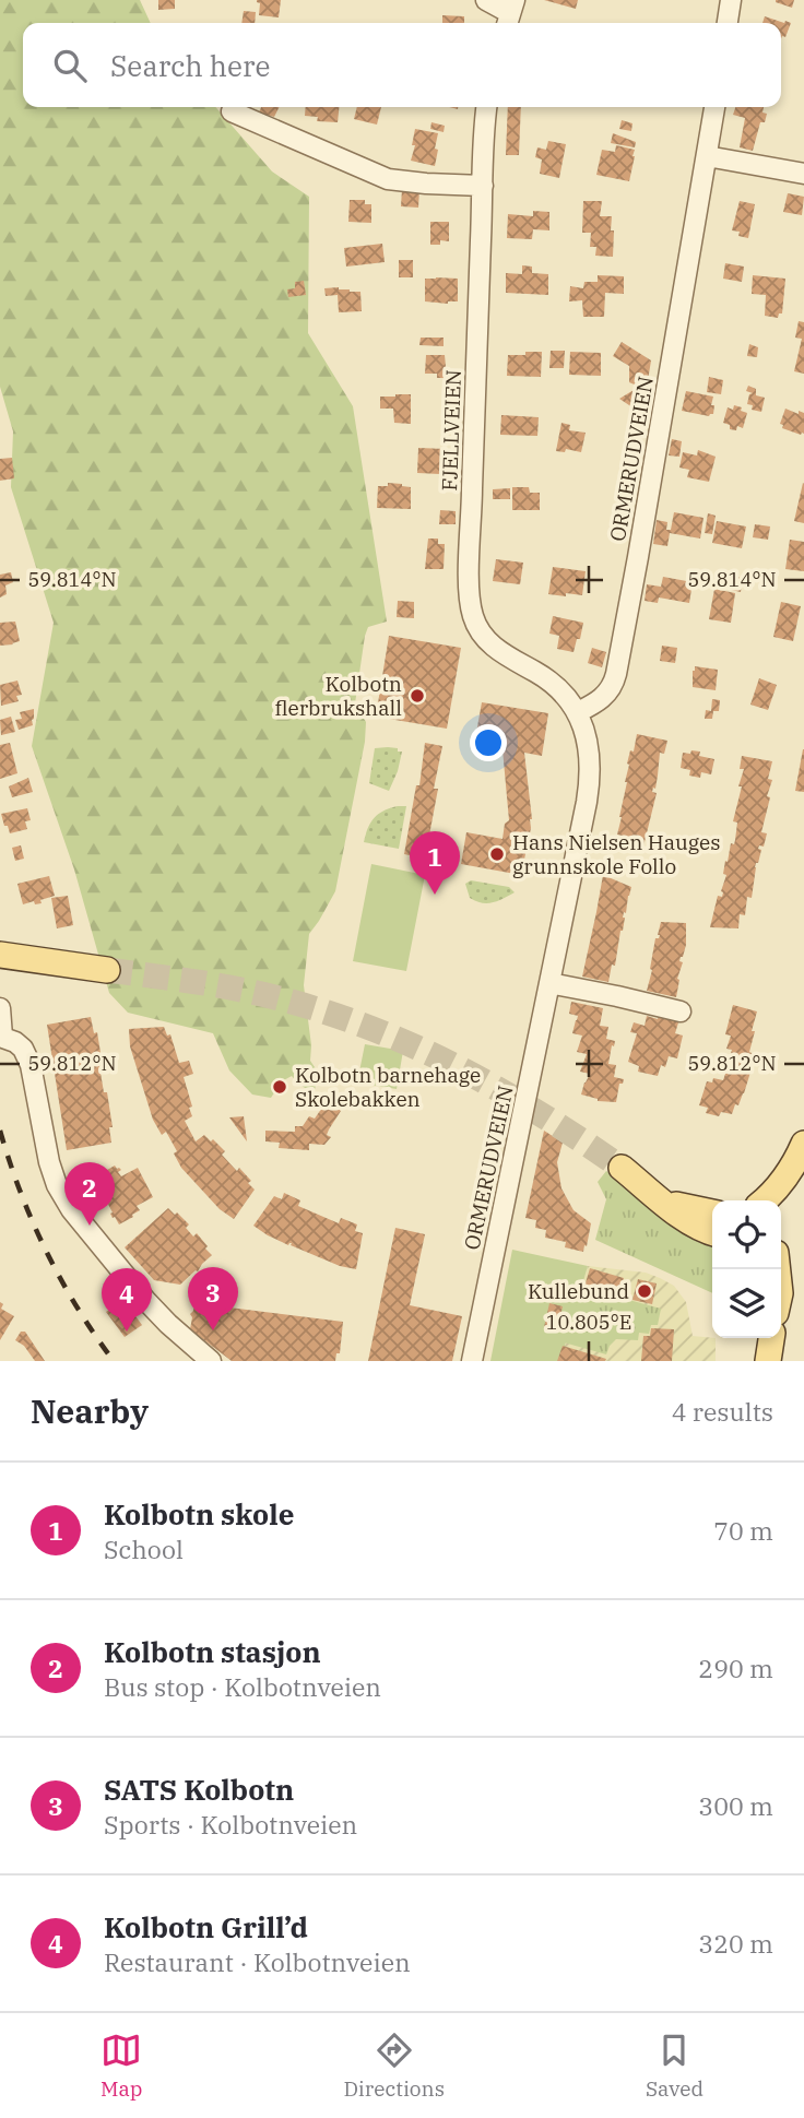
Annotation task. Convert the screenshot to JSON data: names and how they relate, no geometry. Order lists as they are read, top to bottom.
{
  "streets": {
    "street": ["FJELLVEIEN", "ORMERUDVEIEN"]
  },
  "crossings": [
    ["FJELLVEIEN", "ORMERUDVEIEN"]
  ],
  "places": [
    "Kolbotn flerbrukshall",
    "Hans Nielsen Hauges grunnskole Follo",
    "Kolbotn barnehage Skolebakken",
    "Kullebund"
  ],
  "page": {
    "search": "Search here",
    "pins": [
      "1",
      "2",
      "3",
      "4"
    ],
    "heading": ["Nearby", "4 results"],
    "list": [
      {
        "mark": "1",
        "name": "Kolbotn skole",
        "note": "School",
        "value": "70 m"
      },
      {
        "mark": "2",
        "name": "Kolbotn stasjon",
        "note": "Bus stop · Kolbotnveien",
        "value": "290 m"
      },
      {
        "mark": "3",
        "name": "SATS Kolbotn",
        "note": "Sports · Kolbotnveien",
        "value": "300 m"
      },
      {
        "mark": "4",
        "name": "Kolbotn Grill’d",
        "note": "Restaurant · Kolbotnveien",
        "value": "320 m"
      }
    ],
    "nav": ["Map", "Directions", "Saved"]
  },
  "coordinates": ["59.814°N", "59.812°N", "10.805°E"]
}
